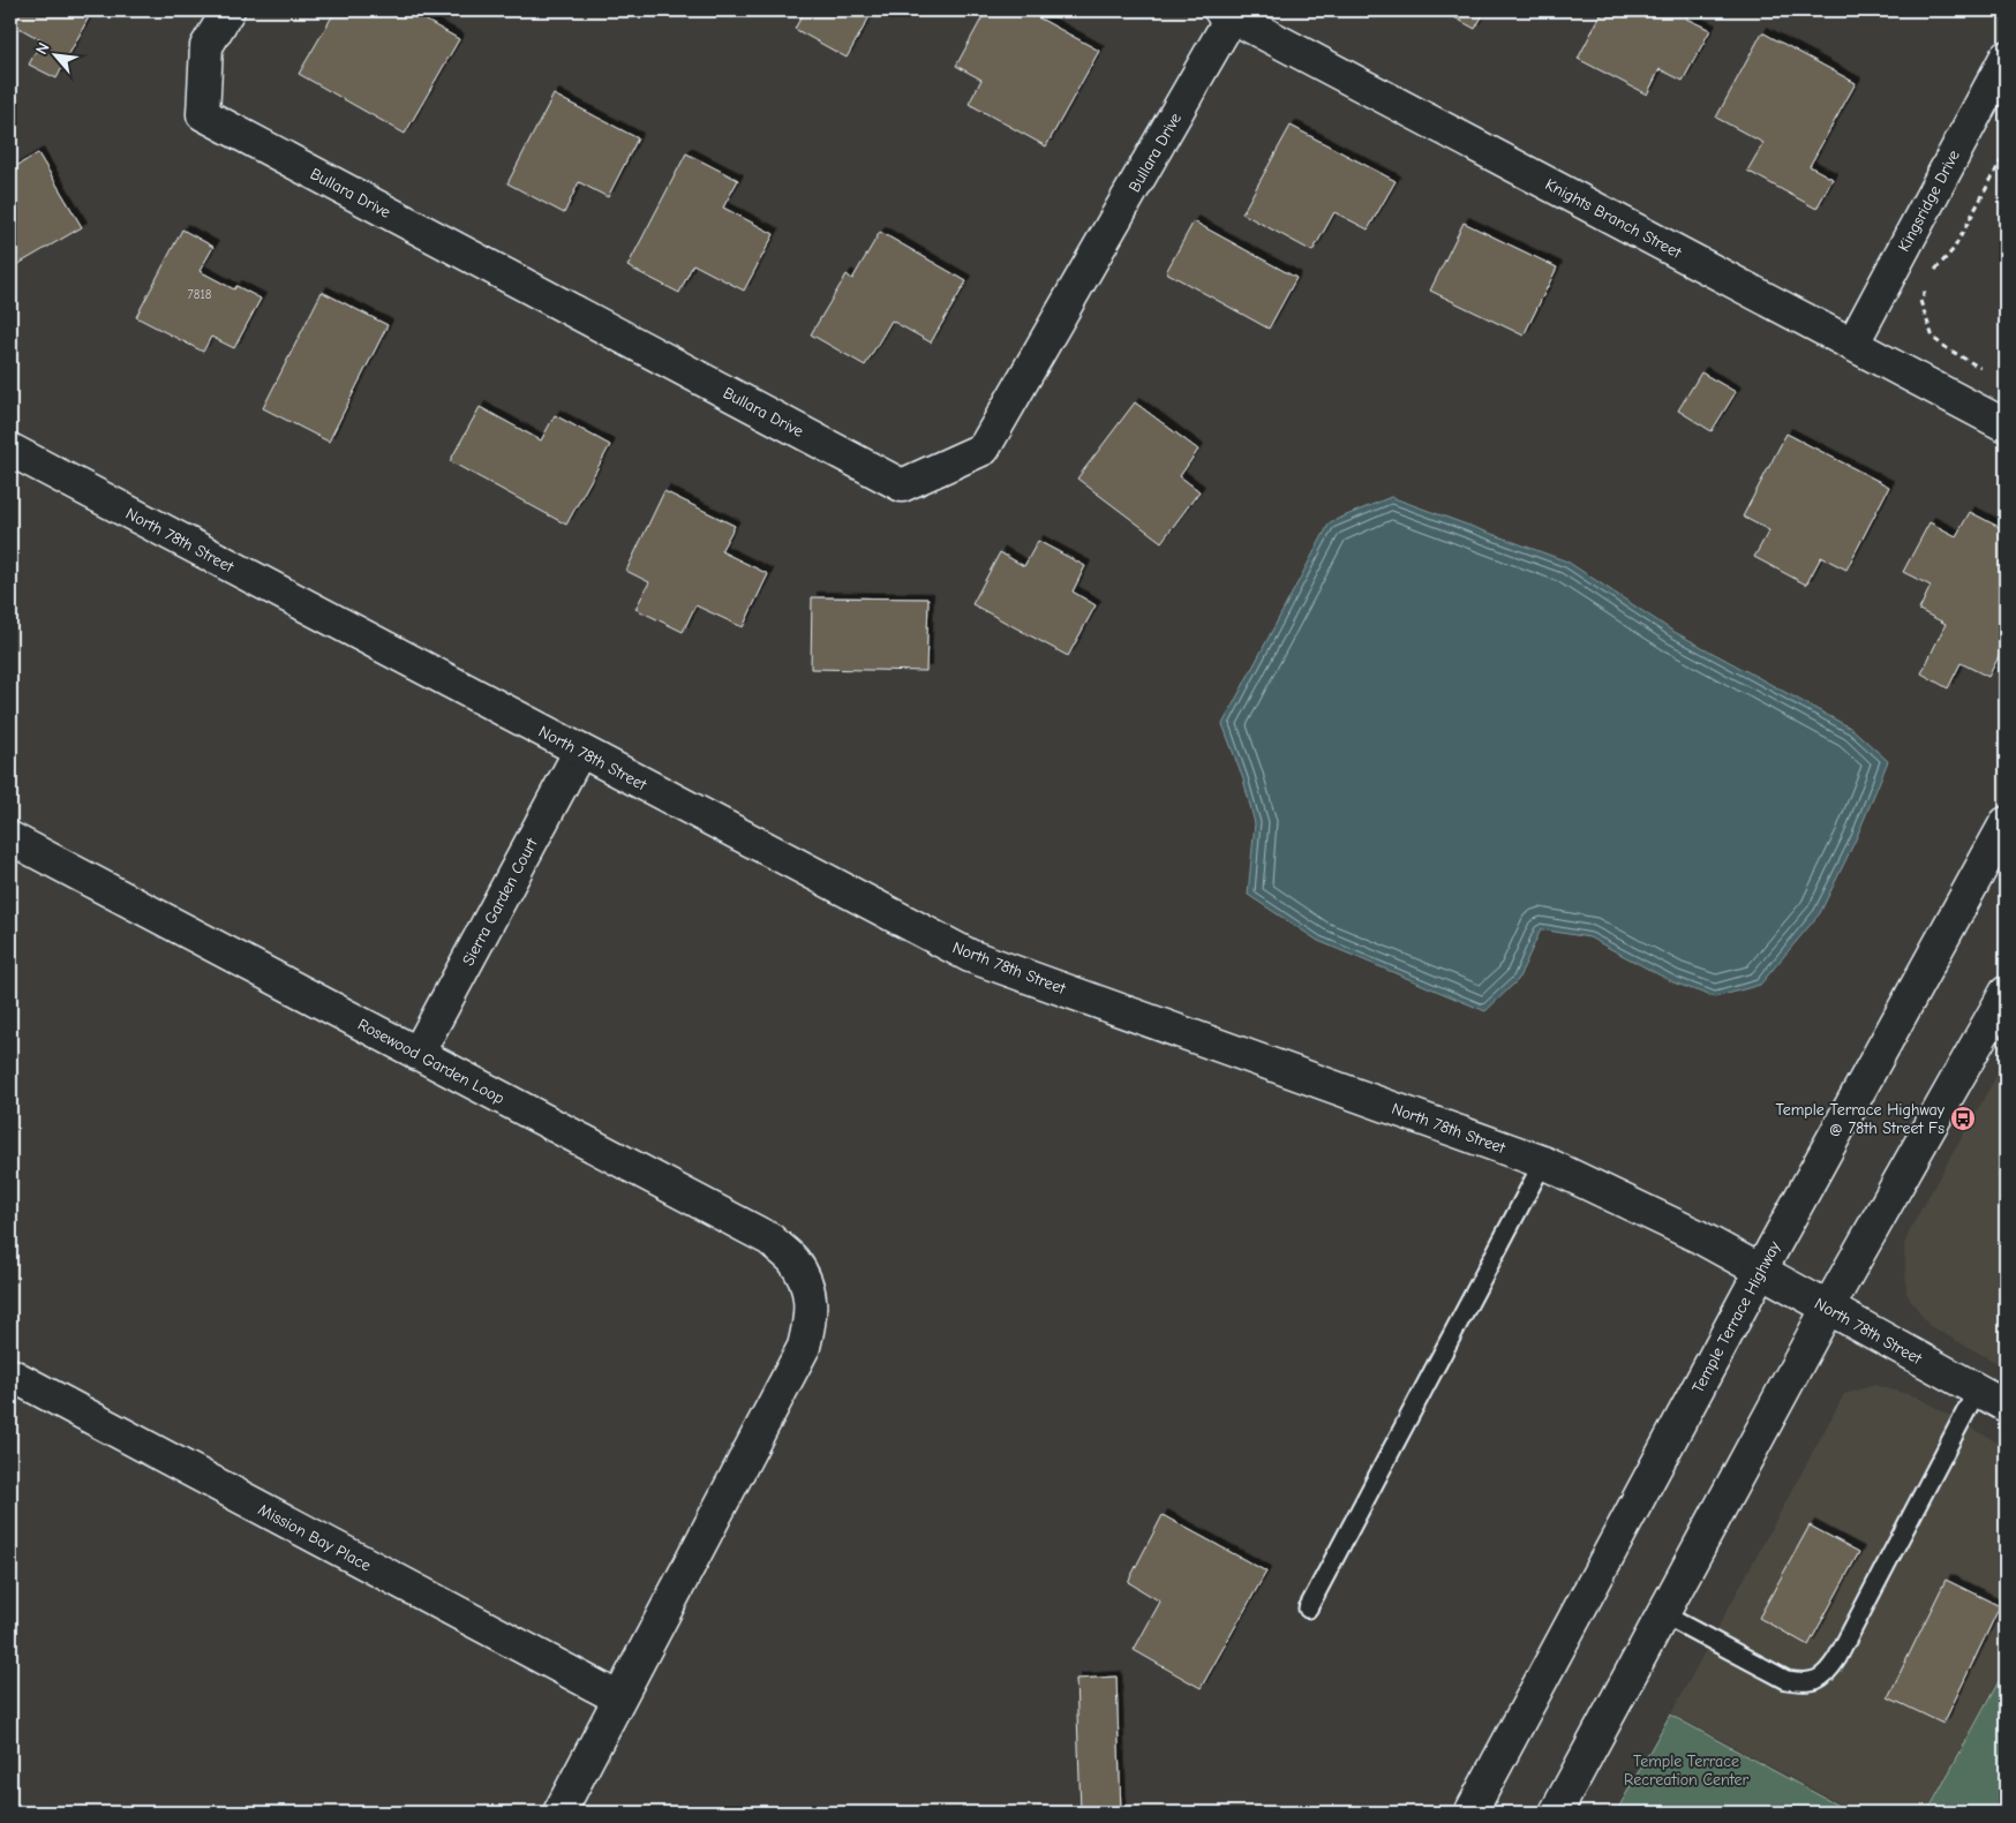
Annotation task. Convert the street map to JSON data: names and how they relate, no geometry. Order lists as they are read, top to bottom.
{
  "streets": {
    "street": [
      "Bullara Drive",
      "Kingsridge Drive",
      "Knights Branch Street",
      "North 78th Street",
      "Sierra Garden Court",
      "Rosewood Garden Loop",
      "Temple Terrace Highway",
      "Mission Bay Place"
    ]
  },
  "crossings": [
    ["Bullara Drive", "Knights Branch Street"],
    ["Kingsridge Drive", "Knights Branch Street"],
    ["North 78th Street", "Sierra Garden Court"],
    ["North 78th Street", "Temple Terrace Highway"],
    ["Sierra Garden Court", "Rosewood Garden Loop"],
    ["Rosewood Garden Loop", "Mission Bay Place"]
  ],
  "parks": ["Temple Terrace Recreation Center"],
  "places": {
    "bus stop": ["Temple Terrace Highway @ 78th Street Fs"]
  },
  "house_numbers": ["7818"],
  "north": "top left"
}
